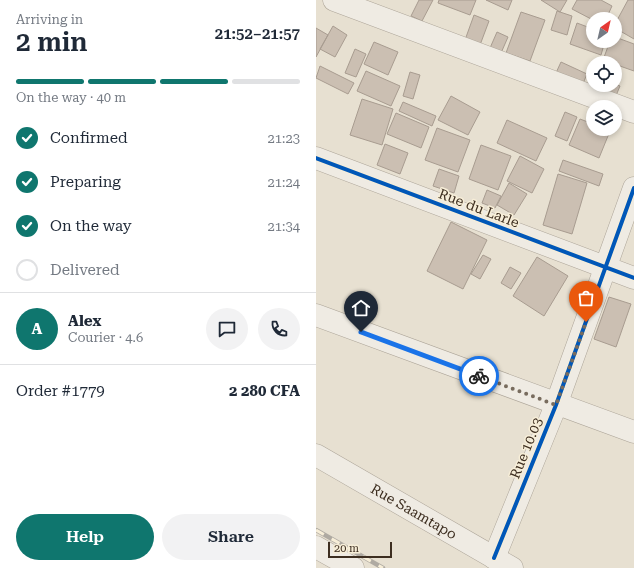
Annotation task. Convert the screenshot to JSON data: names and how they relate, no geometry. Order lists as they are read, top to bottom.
{
  "streets": {
    "street": ["Rue du Larle", "Rue 10.03", "Rue Saamtapo"]
  },
  "crossings": [
    ["Rue du Larle", "Rue 10.03"],
    ["Rue 10.03", "Rue Saamtapo"]
  ],
  "scale_bar": "20 m",
  "north": "top right",
  "page": {
    "heading": ["2 min", "Arriving in", "21:52–21:57"],
    "panel": [
      "Alex",
      "Courier · 4.6",
      "Order #1779",
      "2 280 CFA"
    ],
    "bar": "On the way · 40 m",
    "list": [
      ["Confirmed", "21:23"],
      ["Preparing", "21:24"],
      ["On the way", "21:34"],
      "Delivered"
    ],
    "round": "A",
    "buttons": ["Help", "Share"],
    "scale": "20 m"
  }
}
